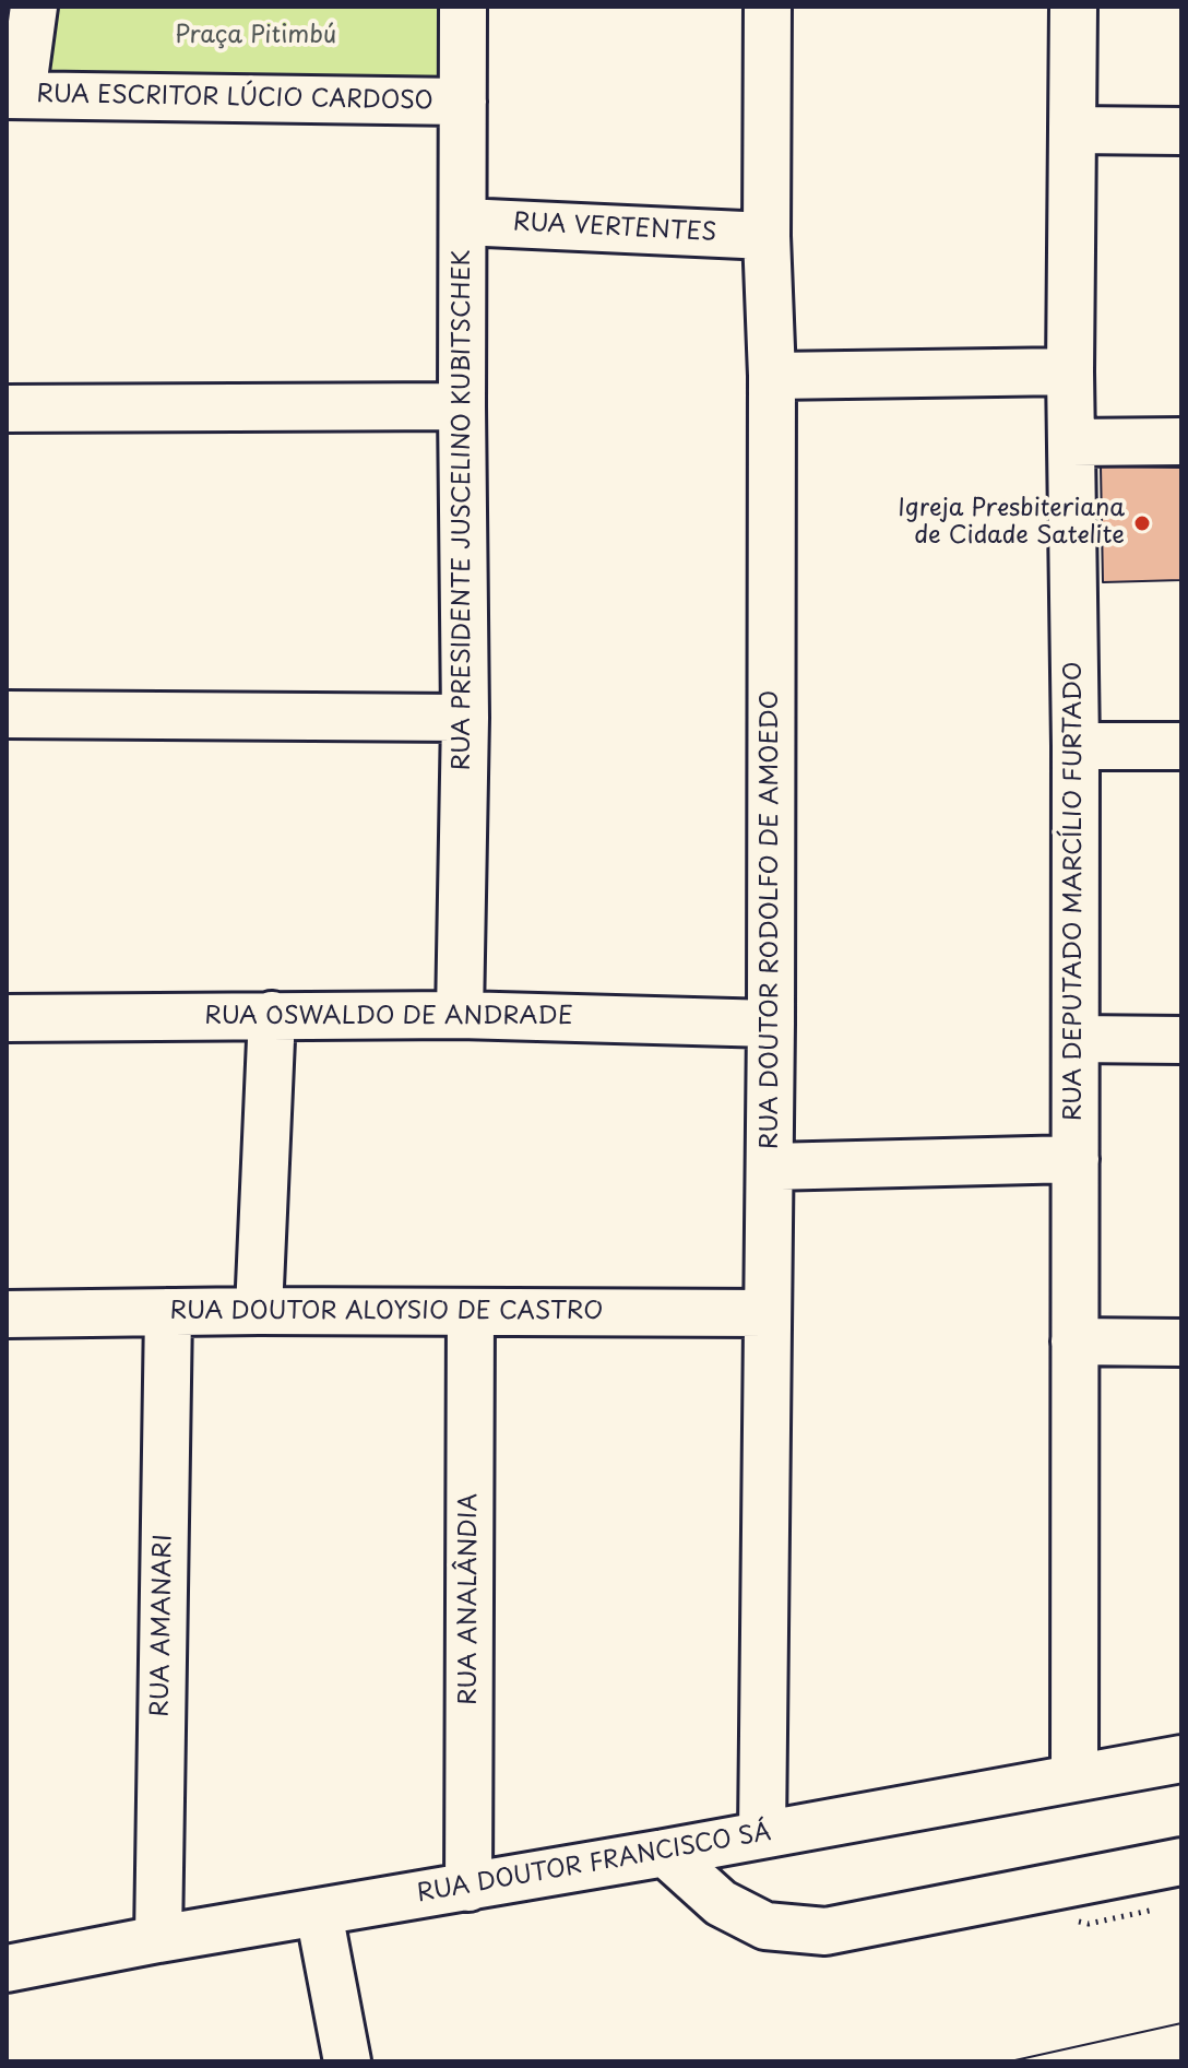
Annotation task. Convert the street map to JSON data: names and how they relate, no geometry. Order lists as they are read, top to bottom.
{
  "streets": {
    "street": [
      "RUA ESCRITOR LÚCIO CARDOSO",
      "RUA VERTENTES",
      "RUA PRESIDENTE JUSCELINO KUBITSCHEK",
      "RUA DEPUTADO MARCÍLIO FURTADO",
      "RUA DOUTOR RODOLFO DE AMOEDO",
      "RUA OSWALDO DE ANDRADE",
      "RUA DOUTOR ALOYSIO DE CASTRO",
      "RUA ANALÂNDIA",
      "RUA AMANARI",
      "RUA DOUTOR FRANCISCO SÁ"
    ]
  },
  "crossings": [
    ["RUA ESCRITOR LÚCIO CARDOSO", "RUA PRESIDENTE JUSCELINO KUBITSCHEK"],
    ["RUA VERTENTES", "RUA PRESIDENTE JUSCELINO KUBITSCHEK"],
    ["RUA VERTENTES", "RUA DOUTOR RODOLFO DE AMOEDO"],
    ["RUA PRESIDENTE JUSCELINO KUBITSCHEK", "RUA OSWALDO DE ANDRADE"],
    ["RUA DEPUTADO MARCÍLIO FURTADO", "RUA DOUTOR FRANCISCO SÁ"],
    ["RUA DOUTOR RODOLFO DE AMOEDO", "RUA OSWALDO DE ANDRADE"],
    ["RUA DOUTOR RODOLFO DE AMOEDO", "RUA DOUTOR ALOYSIO DE CASTRO"],
    ["RUA DOUTOR RODOLFO DE AMOEDO", "RUA DOUTOR FRANCISCO SÁ"],
    ["RUA DOUTOR ALOYSIO DE CASTRO", "RUA ANALÂNDIA"],
    ["RUA DOUTOR ALOYSIO DE CASTRO", "RUA AMANARI"],
    ["RUA ANALÂNDIA", "RUA DOUTOR FRANCISCO SÁ"],
    ["RUA AMANARI", "RUA DOUTOR FRANCISCO SÁ"]
  ],
  "parks": ["Praça Pitimbú"],
  "places": ["Igreja Presbiteriana de Cidade Satelite"]
}
